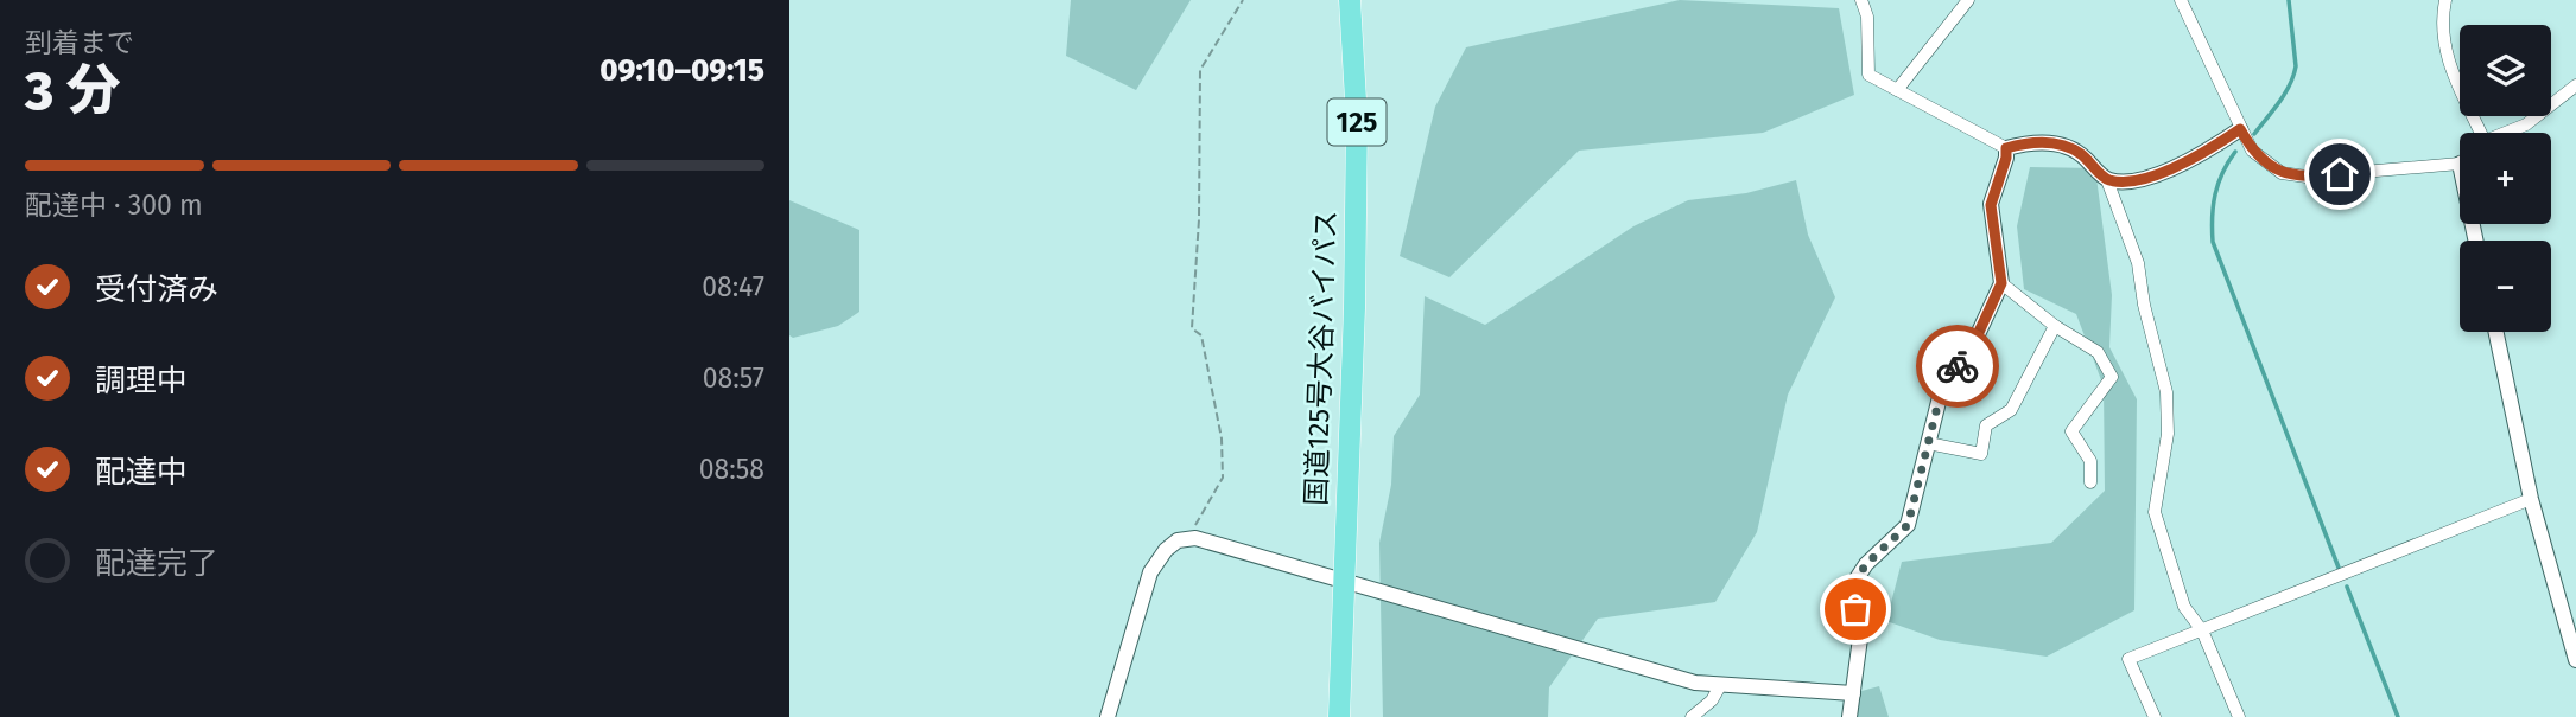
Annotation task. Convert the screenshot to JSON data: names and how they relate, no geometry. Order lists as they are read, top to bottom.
{
  "streets": {
    "highway": ["125", "国道125号大谷バイパス"]
  },
  "page": {
    "heading": ["3 分", "到着まで", "09:10–09:15"],
    "map_buttons": ["+", "−"],
    "bar": "配達中 · 300 m",
    "list": [
      ["受付済み", "08:47"],
      ["調理中", "08:57"],
      ["配達中", "08:58"],
      "配達完了"
    ]
  }
}
